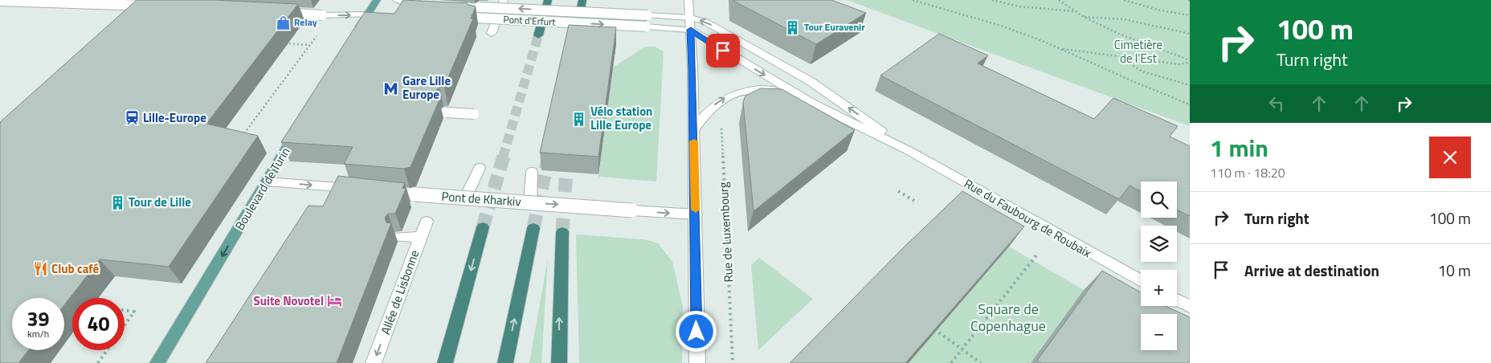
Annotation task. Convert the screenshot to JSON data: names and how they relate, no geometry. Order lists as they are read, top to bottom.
{
  "streets": {
    "main road": [
      "Pont d'Erfurt",
      "Boulevard de Turin",
      "Pont de Kharkiv",
      "Rue du Faubourg de Roubaix",
      "Allée de Lisbonne"
    ],
    "path": ["Rue de Luxembourg"]
  },
  "crossings": [
    ["Pont d'Erfurt", "Rue du Faubourg de Roubaix"]
  ],
  "one_way": ["Boulevard de Turin", "Pont de Kharkiv", "Allée de Lisbonne"],
  "parks": ["Cimetière de l'Est", "Square de Copenhague"],
  "places": {
    "shop": ["Relay"],
    "building": ["Tour Euravenir", "Vélo station Lille Europe", "Tour de Lille"],
    "metro station": ["Gare Lille Europe"],
    "station": ["Lille-Europe"],
    "restaurant": ["Club café"],
    "hotel": ["Suite Novotel"]
  },
  "page": {
    "turn": ["100 m", "Turn right"],
    "heading": ["1 min", "110 m · 18:20"],
    "map_buttons": ["+", "−"],
    "list": [
      {
        "name": "Turn right",
        "value": "100 m"
      },
      {
        "name": "Arrive at destination",
        "value": "10 m"
      }
    ],
    "speed": "39 km/h",
    "limit": "40"
  }
}
